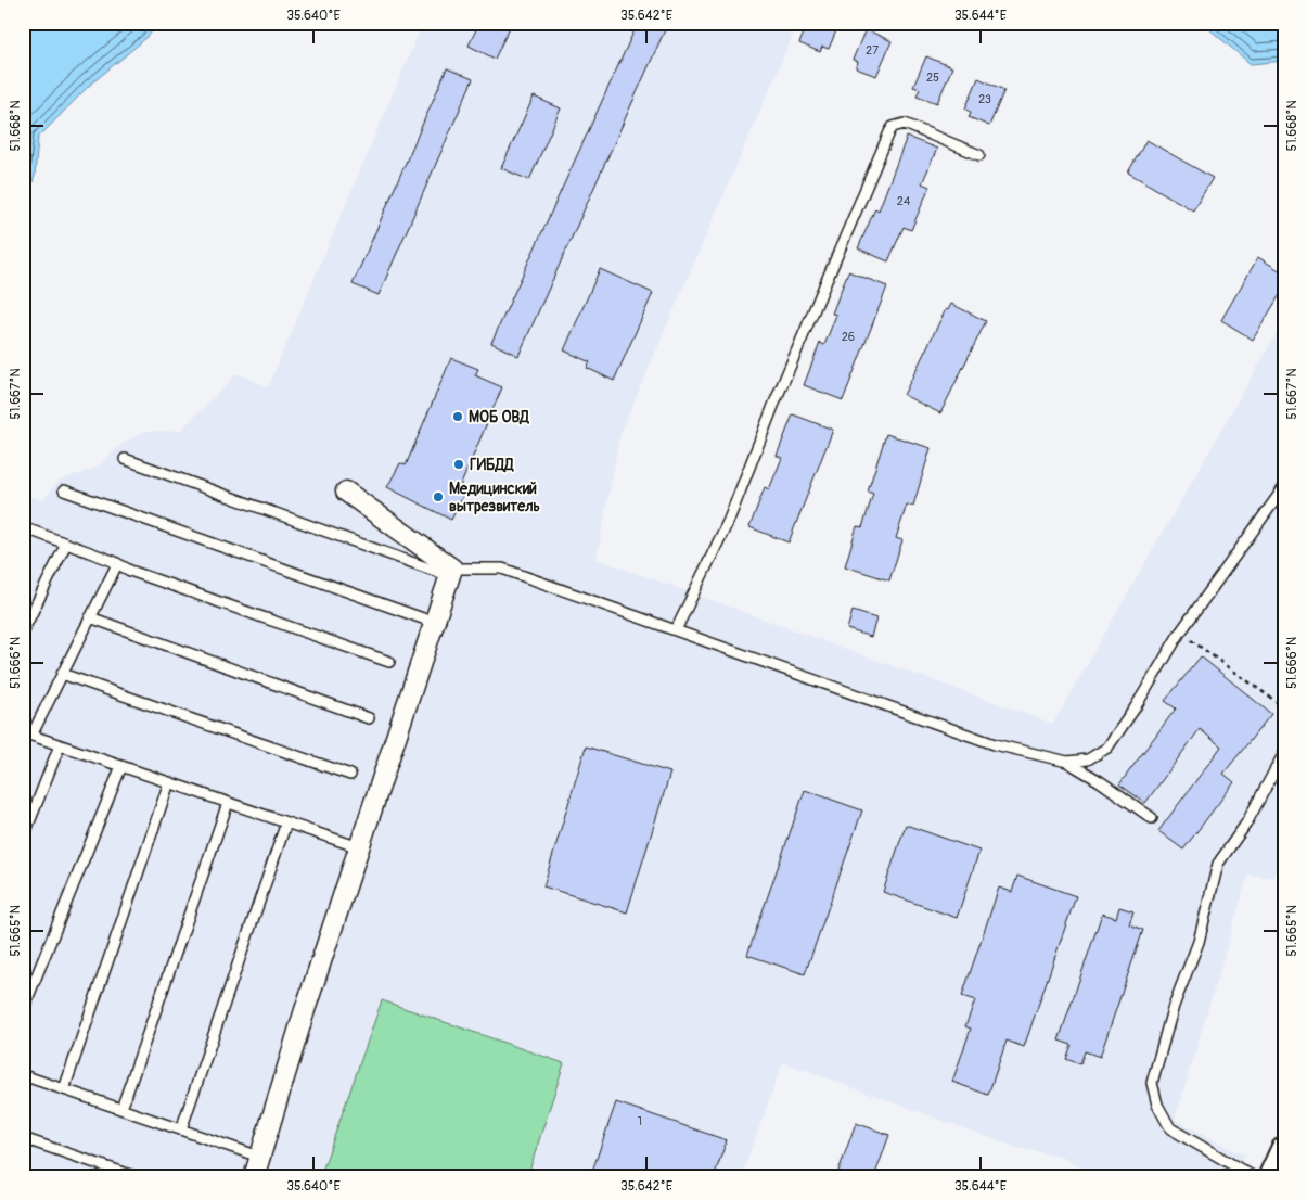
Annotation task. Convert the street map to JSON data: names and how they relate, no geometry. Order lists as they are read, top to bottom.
{
  "places": ["МОБ ОВД", "ГИБДД", "Медицинский вытрезвитель"],
  "house_numbers": [
    "27",
    "25",
    "23",
    "24",
    "26",
    "1"
  ],
  "coordinates": [
    "35.640°E",
    "35.642°E",
    "35.644°E",
    "51.668°N",
    "51.667°N",
    "51.666°N",
    "51.665°N"
  ]
}
